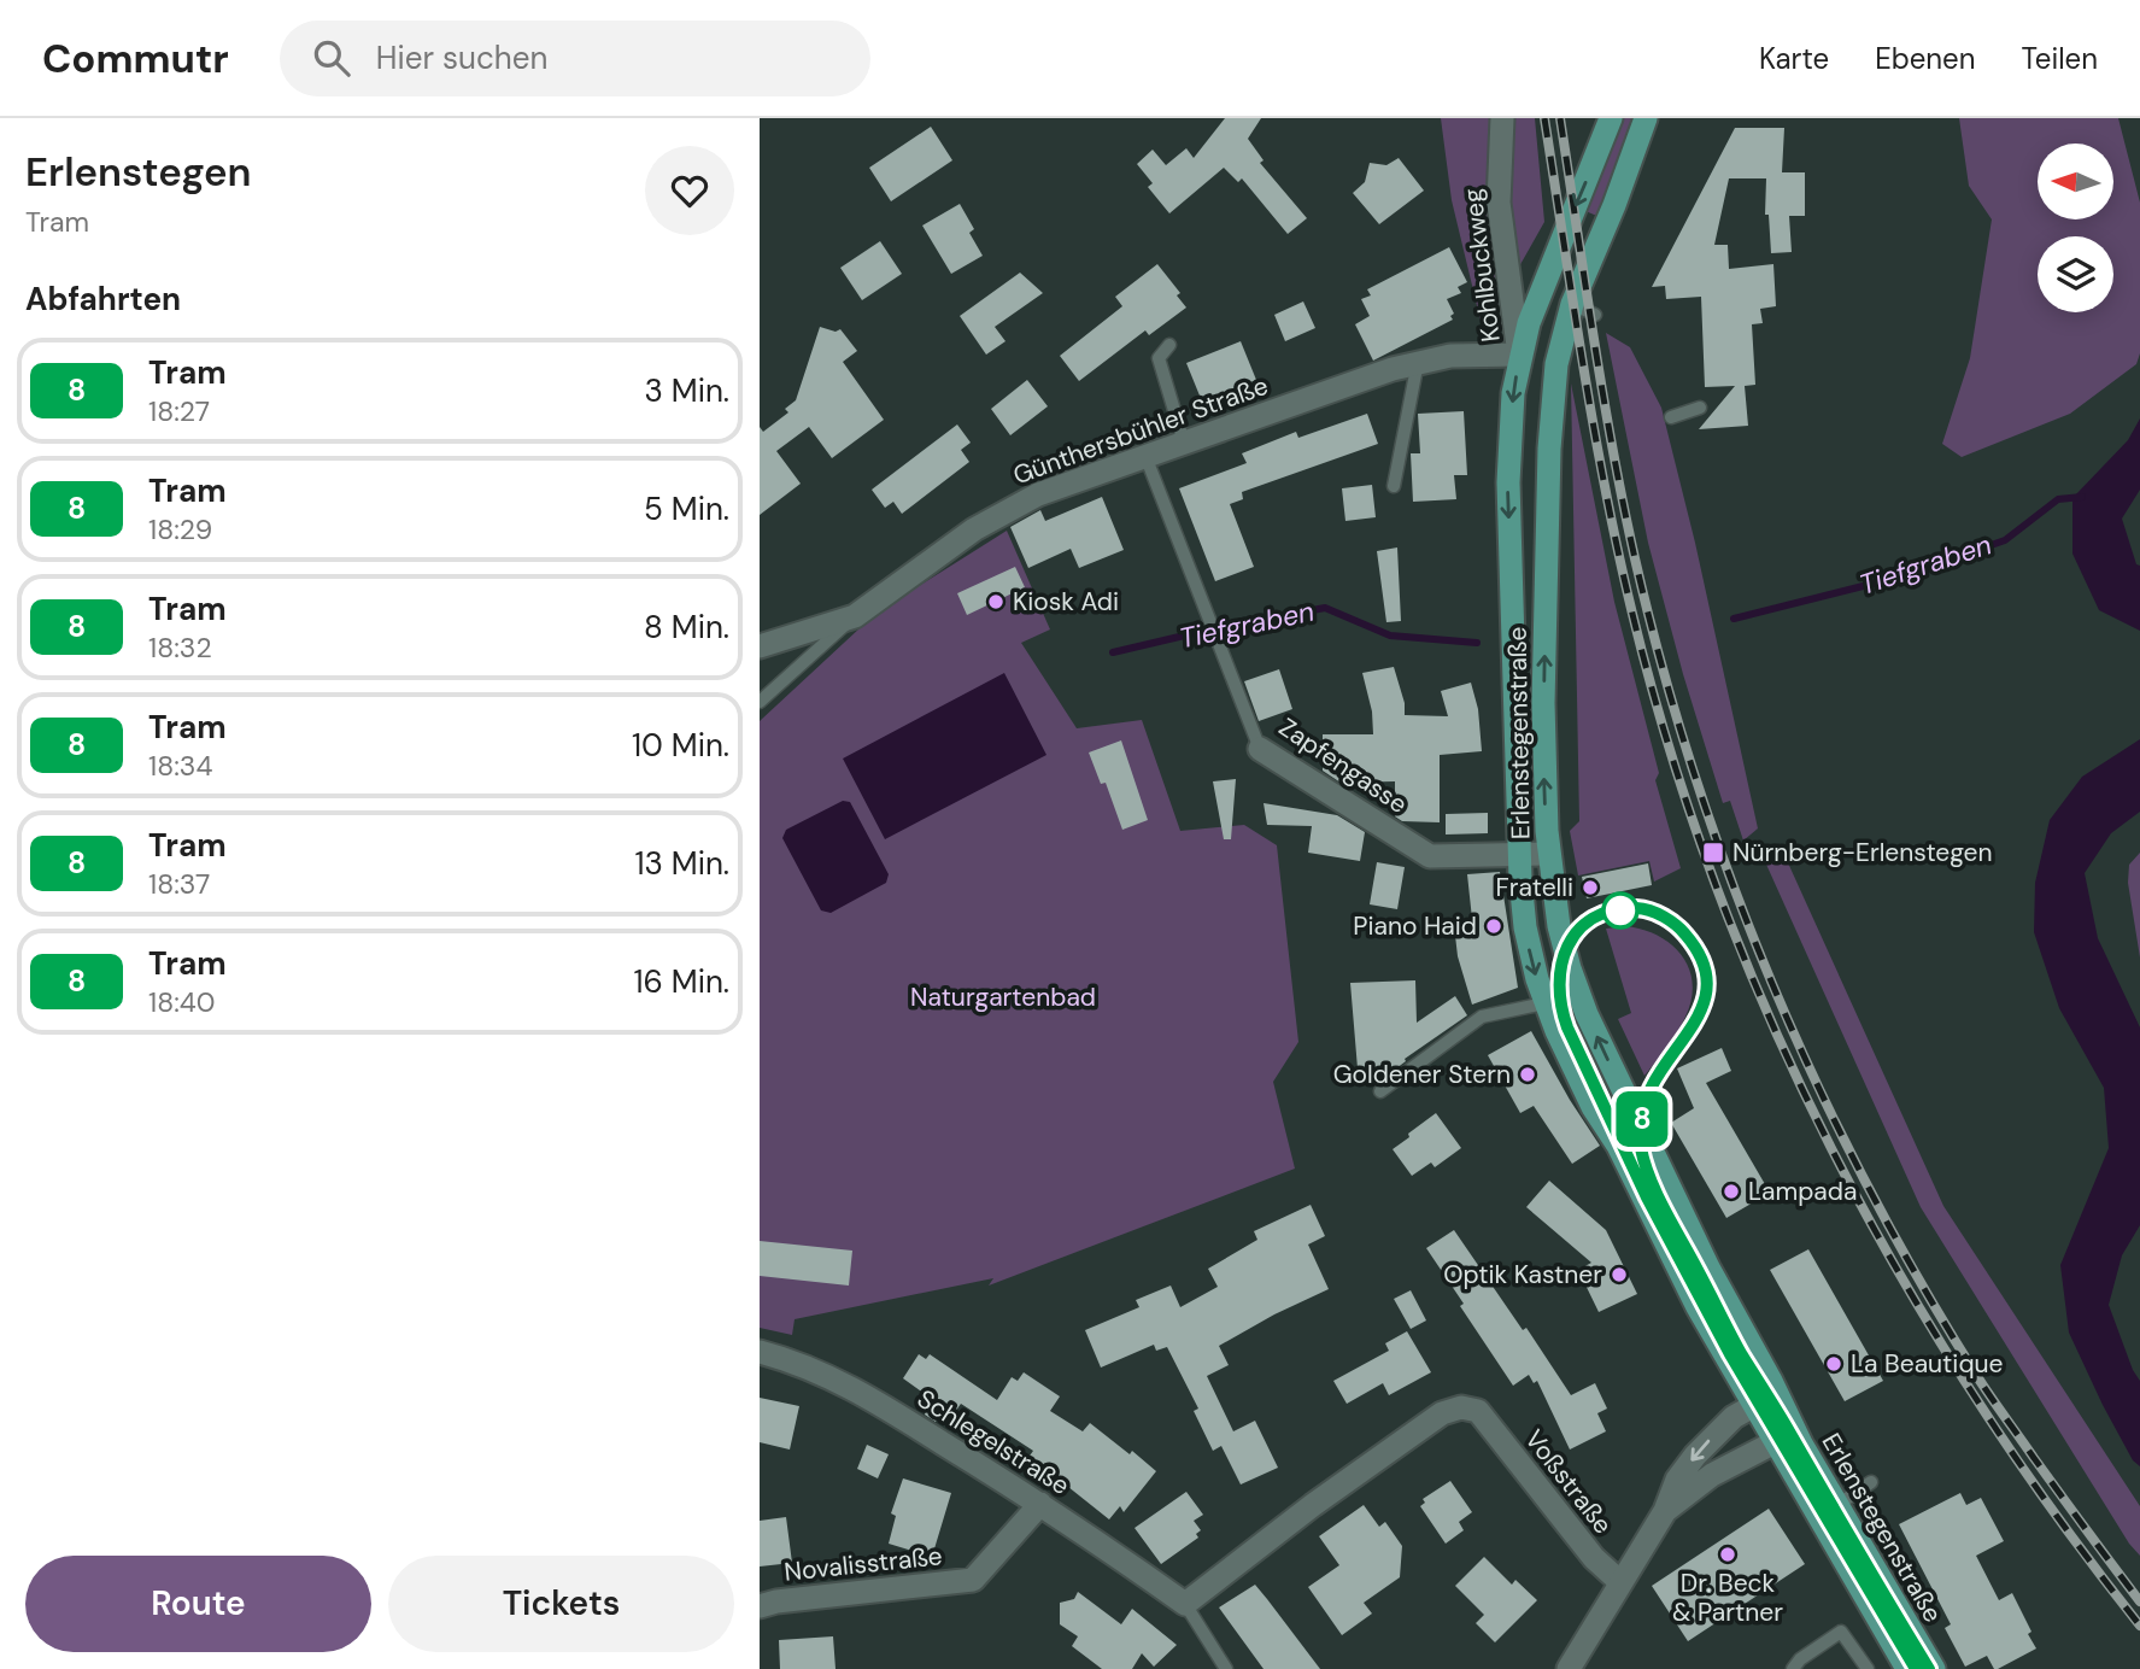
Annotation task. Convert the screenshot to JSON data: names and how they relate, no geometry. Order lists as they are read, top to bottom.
{
  "streets": {
    "main road": ["Erlenstegenstraße"],
    "street": [
      "Kohlbuckweg",
      "Günthersbühler Straße",
      "Zapfengasse",
      "Schlegelstraße",
      "Voßstraße",
      "Novalisstraße"
    ]
  },
  "crossings": [
    ["Kohlbuckweg", "Günthersbühler Straße"],
    ["Kohlbuckweg", "Erlenstegenstraße"],
    ["Günthersbühler Straße", "Erlenstegenstraße"],
    ["Günthersbühler Straße", "Zapfengasse"],
    ["Erlenstegenstraße", "Zapfengasse"],
    ["Schlegelstraße", "Voßstraße"],
    ["Schlegelstraße", "Novalisstraße"]
  ],
  "water": ["Tiefgraben"],
  "parks": ["Naturgartenbad"],
  "places": {
    "other": [
      "Kiosk Adi",
      "Fratelli",
      "Piano Haid",
      "Goldener Stern",
      "Lampada",
      "Optik Kastner",
      "La Beautique",
      "Dr. Beck & Partner"
    ],
    "transit": ["Nürnberg-Erlenstegen"]
  },
  "lines": ["tram line 8"],
  "north": "left",
  "page": {
    "header": "Commutr",
    "search": "Hier suchen",
    "nav": ["Karte", "Ebenen", "Teilen"],
    "heading": [
      ["Erlenstegen", "Tram"],
      "Abfahrten"
    ],
    "on_map": "8",
    "list": [
      {
        "mark": "8",
        "name": "Tram",
        "note": "18:27",
        "value": "3 Min."
      },
      {
        "mark": "8",
        "name": "Tram",
        "note": "18:29",
        "value": "5 Min."
      },
      {
        "mark": "8",
        "name": "Tram",
        "note": "18:32",
        "value": "8 Min."
      },
      {
        "mark": "8",
        "name": "Tram",
        "note": "18:34",
        "value": "10 Min."
      },
      {
        "mark": "8",
        "name": "Tram",
        "note": "18:37",
        "value": "13 Min."
      },
      {
        "mark": "8",
        "name": "Tram",
        "note": "18:40",
        "value": "16 Min."
      }
    ],
    "buttons": ["Route", "Tickets"]
  }
}
